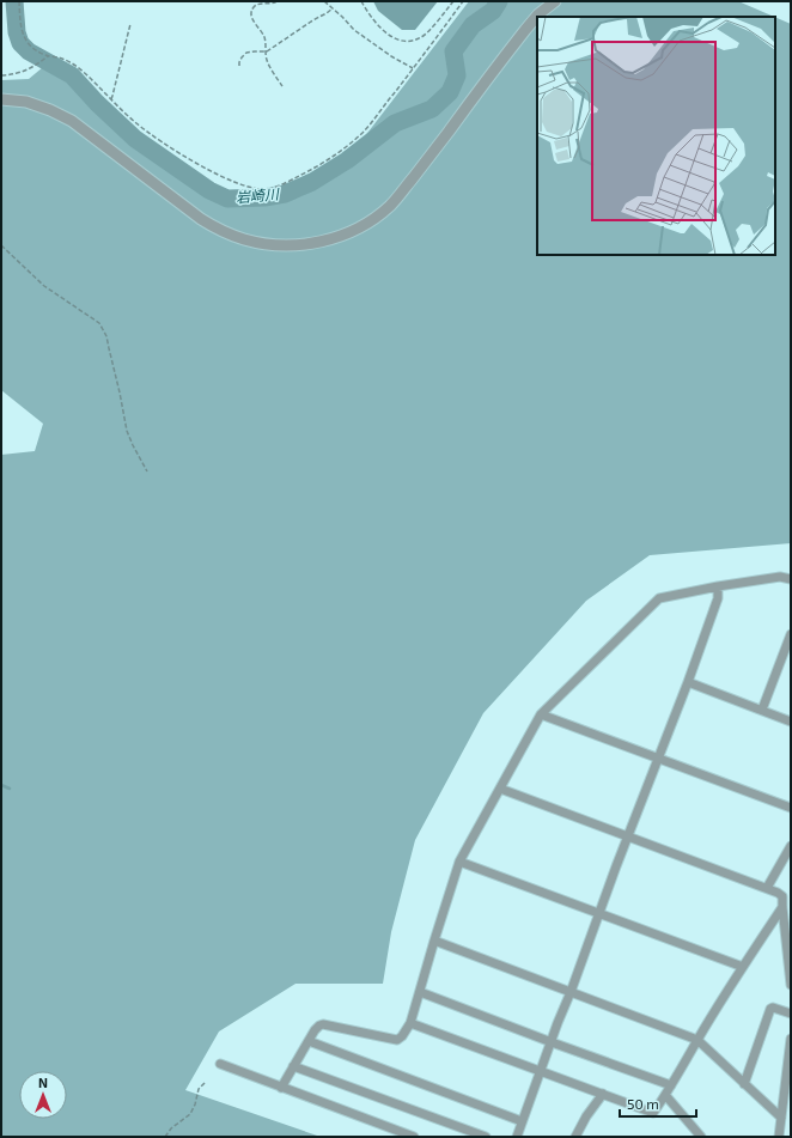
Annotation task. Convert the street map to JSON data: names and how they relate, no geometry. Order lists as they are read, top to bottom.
{
  "water": ["岩崎川"],
  "scale_bar": "50 m",
  "north": "top"
}
